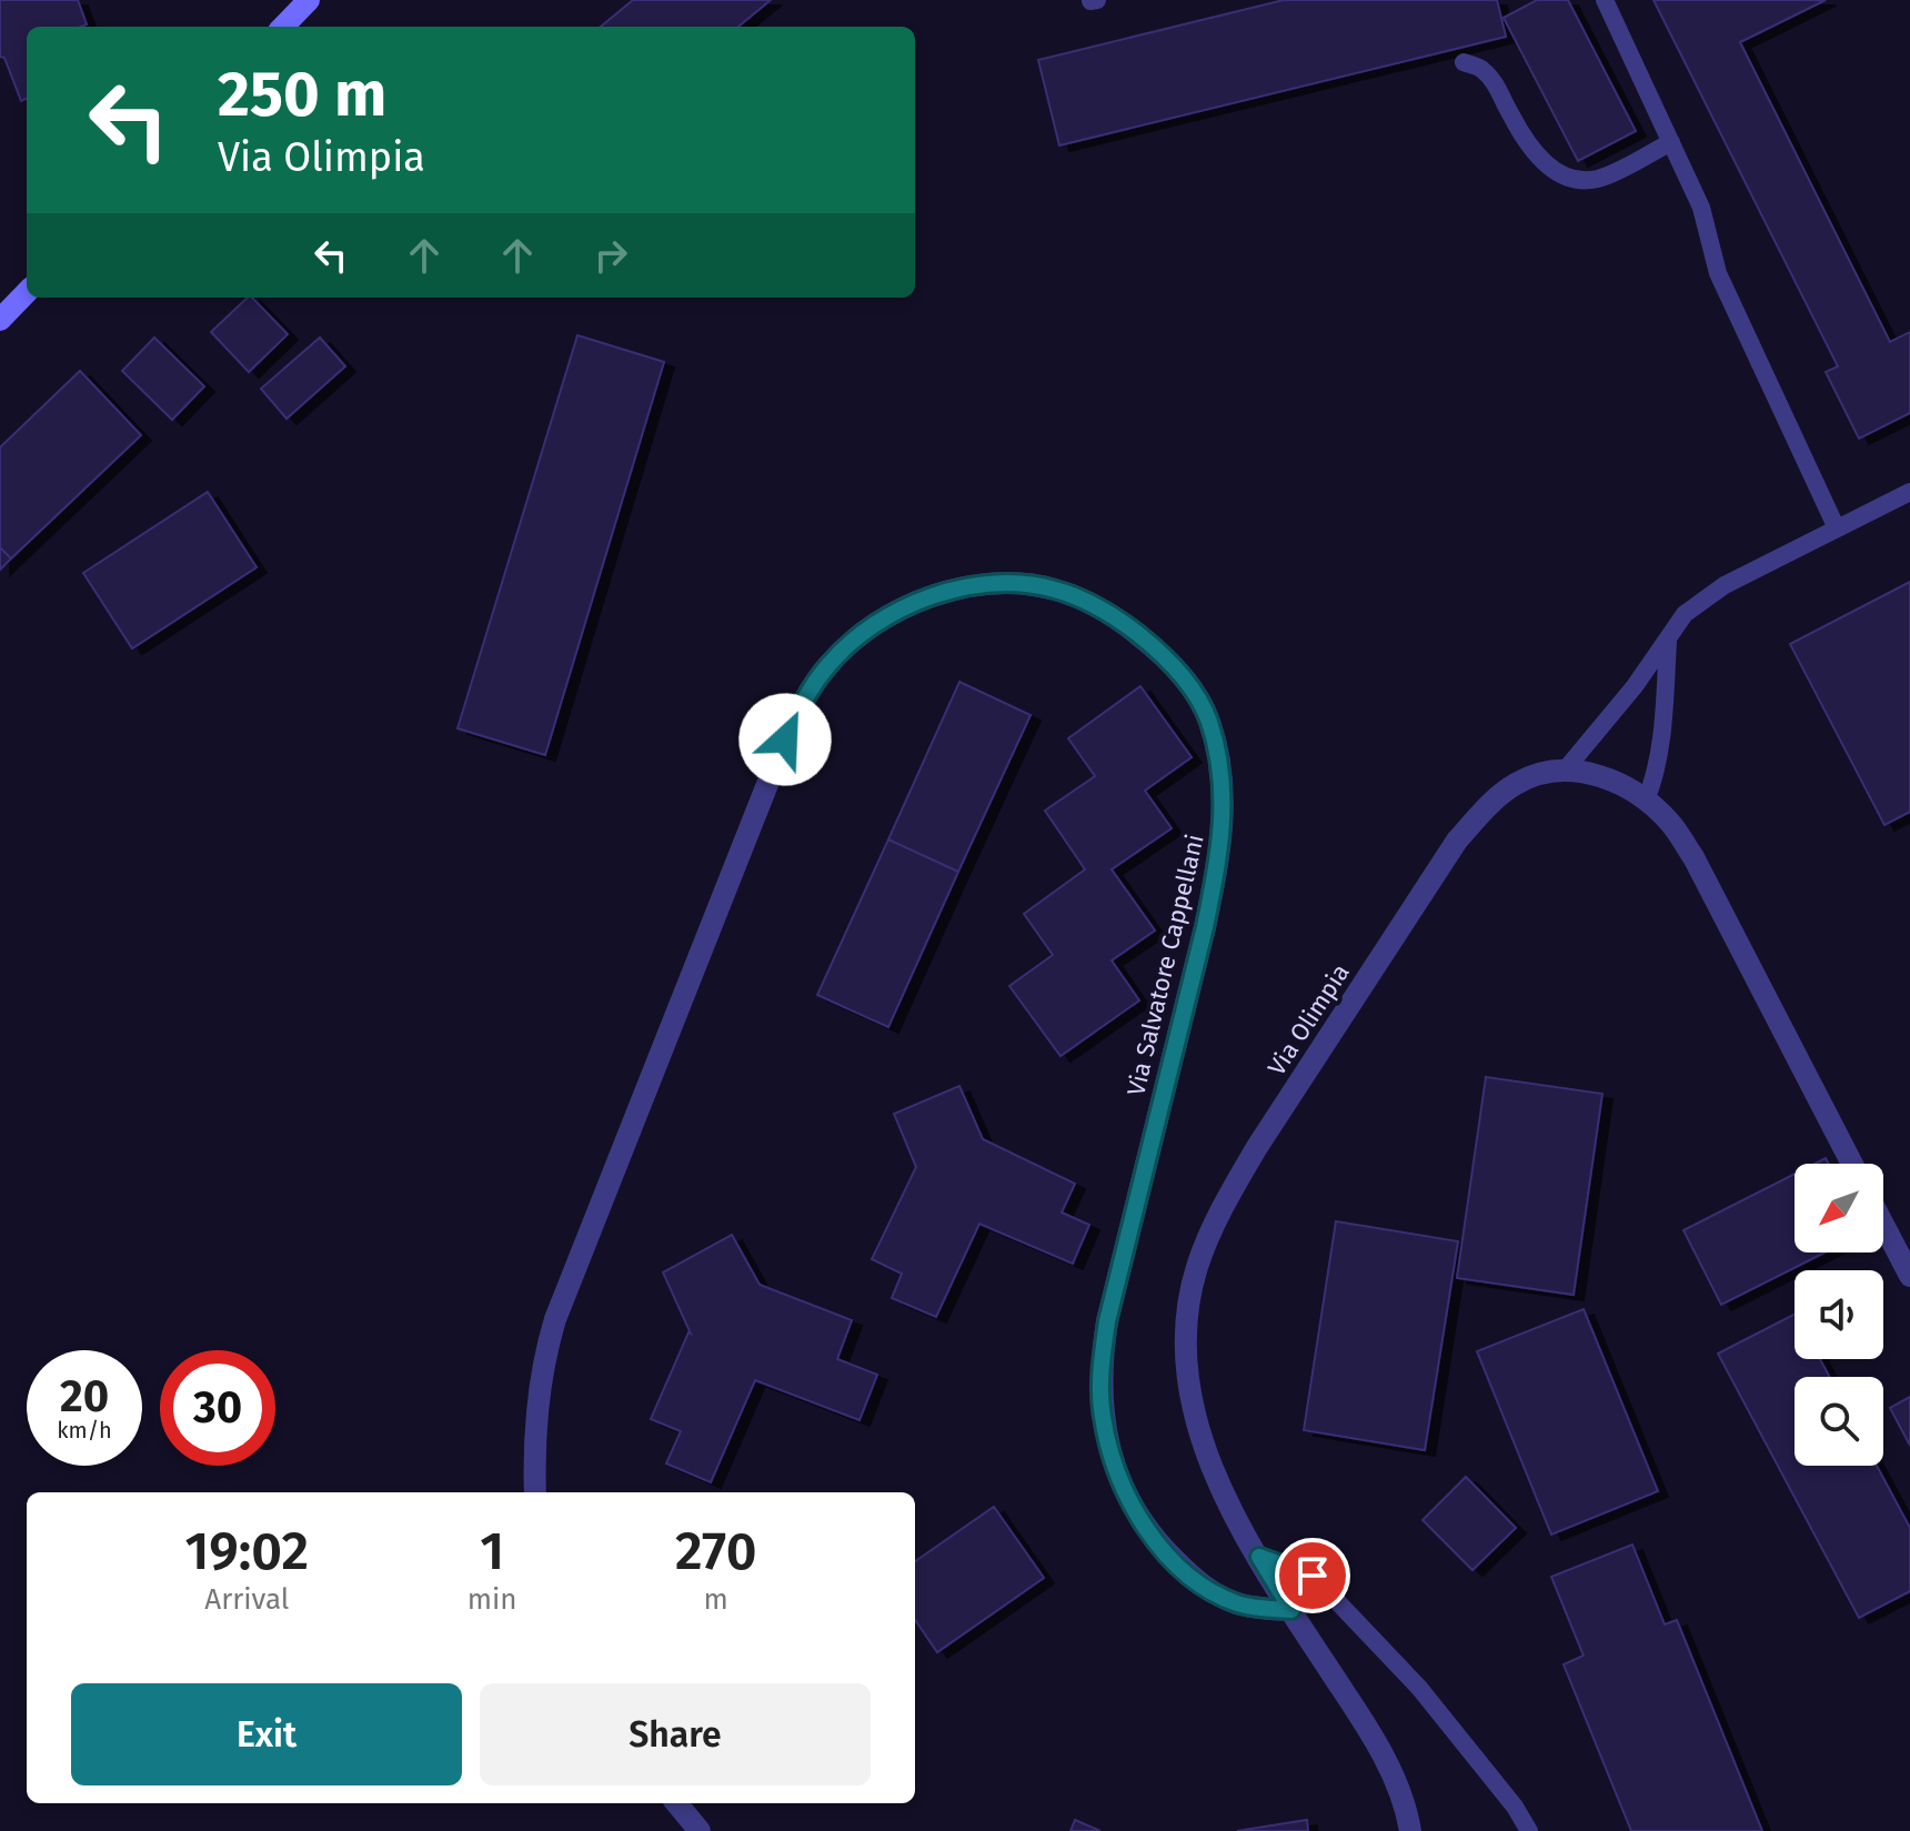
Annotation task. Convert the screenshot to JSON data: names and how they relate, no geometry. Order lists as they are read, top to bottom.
{
  "streets": {
    "street": ["Via Salvatore Cappellani", "Via Olimpia"]
  },
  "crossings": [
    ["Via Salvatore Cappellani", "Via Olimpia"]
  ],
  "north": "bottom left",
  "page": {
    "turn": ["250 m", "Via Olimpia"],
    "speed": "20 km/h",
    "limit": "30",
    "eta": [
      "19:02",
      "Arrival",
      "1",
      "min",
      "270",
      "m"
    ],
    "buttons": ["Exit", "Share"]
  }
}
